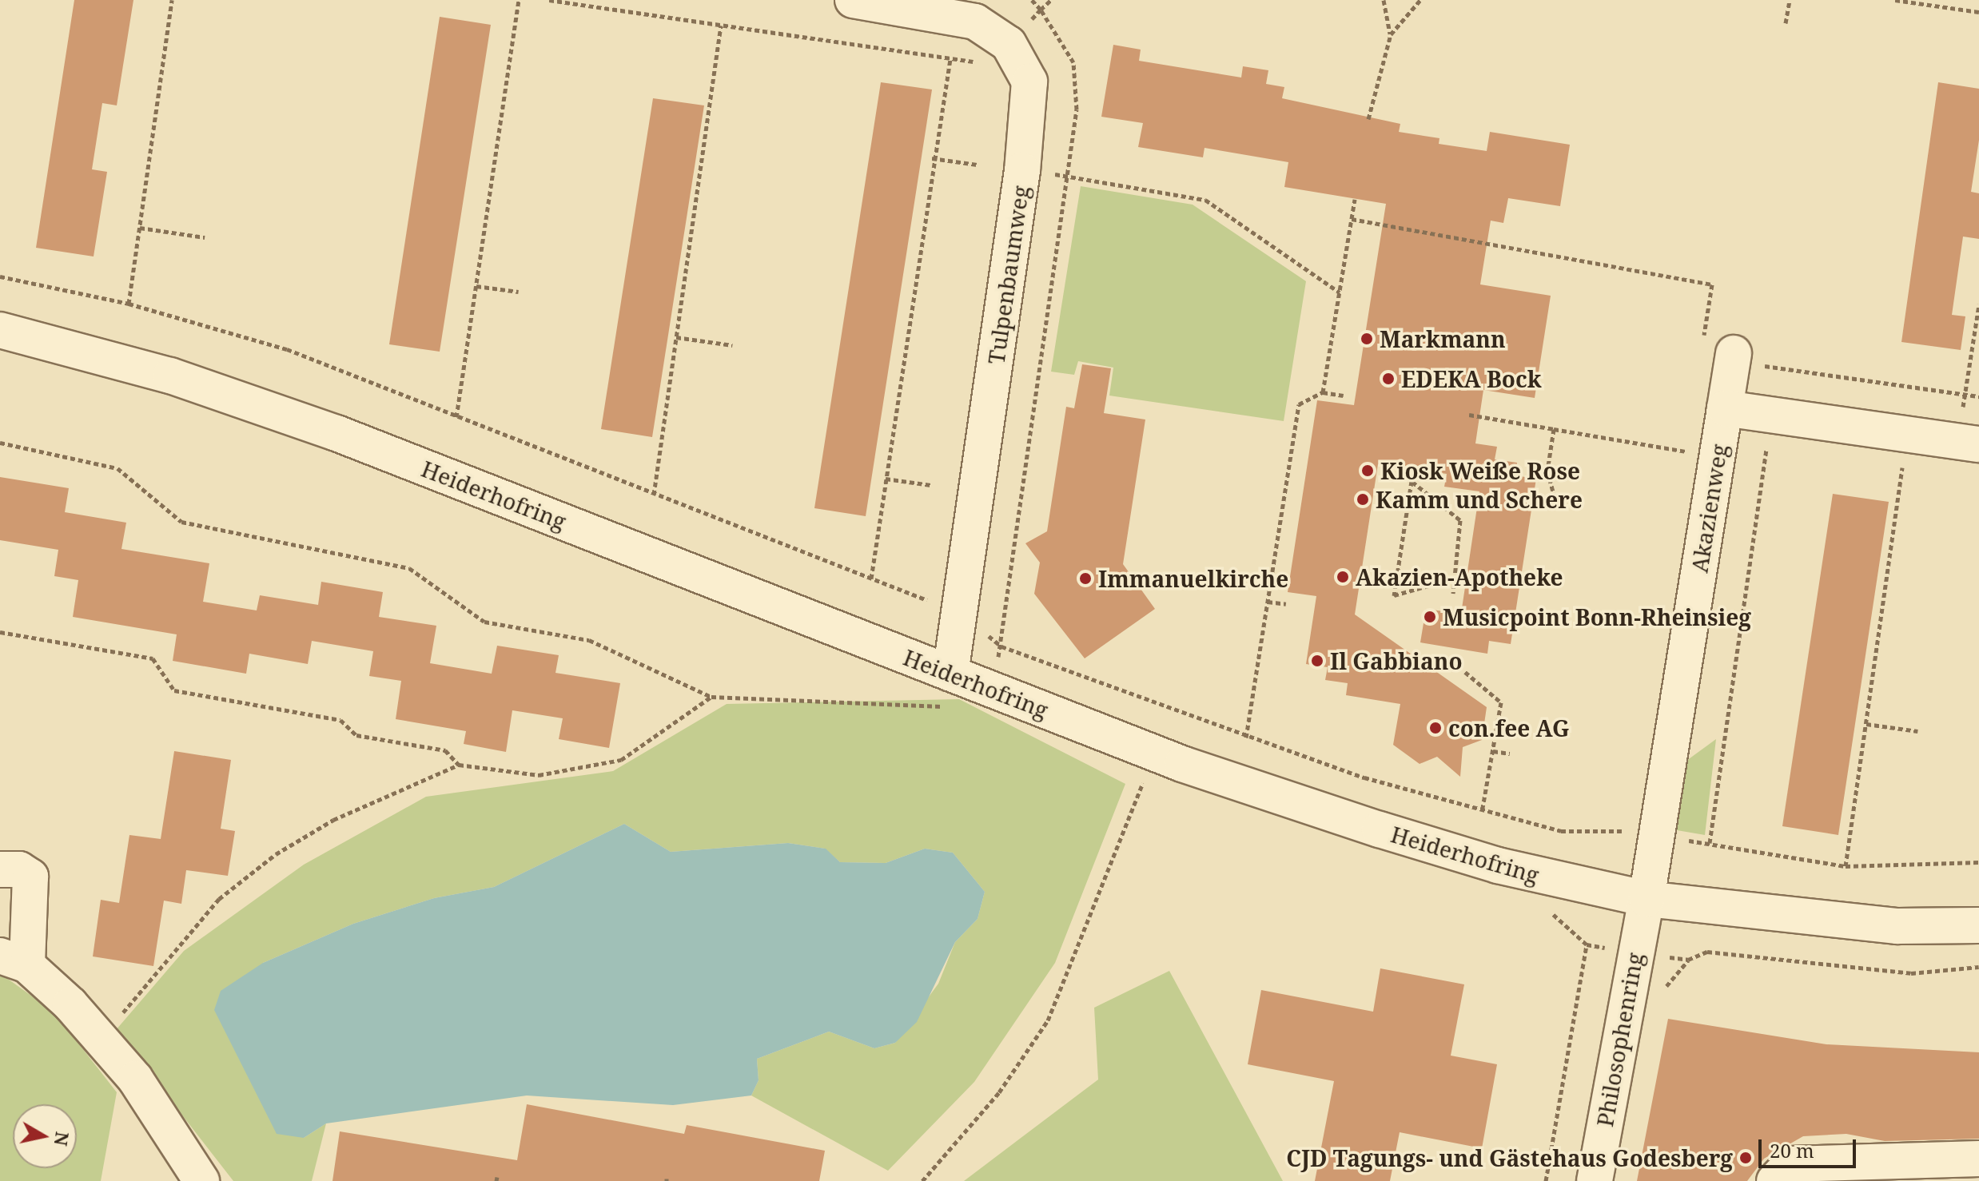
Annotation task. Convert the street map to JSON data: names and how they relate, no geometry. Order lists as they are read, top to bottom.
{
  "streets": {
    "street": [
      "Tulpenbaumweg",
      "Heiderhofring",
      "Akazienweg",
      "Philosophenring"
    ]
  },
  "crossings": [
    ["Tulpenbaumweg", "Heiderhofring"],
    ["Heiderhofring", "Akazienweg"],
    ["Heiderhofring", "Philosophenring"],
    ["Akazienweg", "Philosophenring"]
  ],
  "places": [
    "Markmann",
    "EDEKA Bock",
    "Kiosk Weiße Rose",
    "Kamm und Schere",
    "Akazien-Apotheke",
    "Immanuelkirche",
    "Musicpoint Bonn-Rheinsieg",
    "Il Gabbiano",
    "con.fee AG",
    "CJD Tagungs- und Gästehaus Godesberg"
  ],
  "scale_bar": "20 m",
  "north": "right"
}
